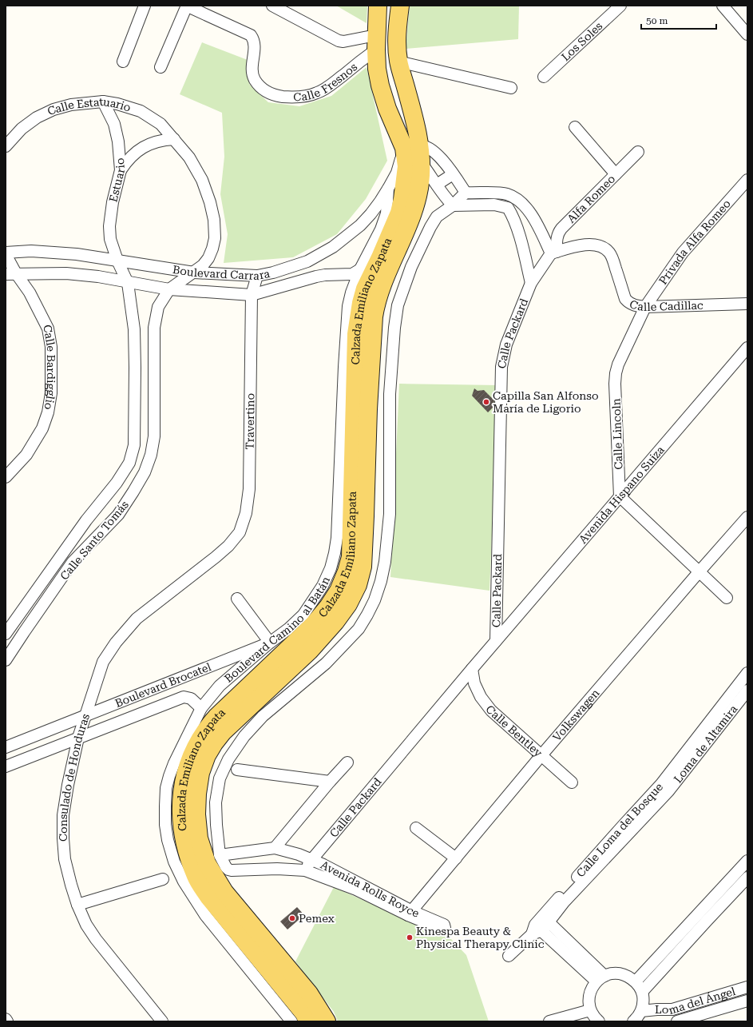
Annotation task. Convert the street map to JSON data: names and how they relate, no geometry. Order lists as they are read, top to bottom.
{
  "streets": {
    "main road": ["Calzada Emiliano Zapata"],
    "street": [
      "Los Soles",
      "Calle Fresnos",
      "Calle Estatuario",
      "Estuario",
      "Alfa Romeo",
      "Privada Alfa Romeo",
      "Boulevard Carrara",
      "Calle Cadillac",
      "Calle Packard",
      "Calle Bardigglio",
      "Travertino",
      "Calle Lincoln",
      "Avenida Hispano Suiza",
      "Calle Santo Tomás",
      "Boulevard Camino al Batán",
      "Boulevard Brocatel",
      "Volkswagen",
      "Calle Bentley",
      "Loma de Altamira",
      "Consulado de Honduras",
      "Calle Loma del Bosque",
      "Avenida Rolls Royce",
      "Loma del Ángel"
    ]
  },
  "crossings": [
    ["Calle Fresnos", "Calzada Emiliano Zapata"],
    ["Calle Estatuario", "Estuario"],
    ["Calle Estatuario", "Boulevard Carrara"],
    ["Calle Estatuario", "Calle Santo Tomás"],
    ["Estuario", "Boulevard Carrara"],
    ["Estuario", "Calle Santo Tomás"],
    ["Alfa Romeo", "Calle Cadillac"],
    ["Alfa Romeo", "Calle Packard"],
    ["Privada Alfa Romeo", "Calle Cadillac"],
    ["Privada Alfa Romeo", "Calle Lincoln"],
    ["Boulevard Carrara", "Calzada Emiliano Zapata"],
    ["Boulevard Carrara", "Calle Bardigglio"],
    ["Boulevard Carrara", "Travertino"],
    ["Boulevard Carrara", "Calle Santo Tomás"],
    ["Boulevard Carrara", "Boulevard Camino al Batán"],
    ["Calle Cadillac", "Calle Packard"],
    ["Calle Cadillac", "Calle Lincoln"],
    ["Calle Packard", "Avenida Hispano Suiza"],
    ["Calle Packard", "Calle Bentley"],
    ["Calle Packard", "Avenida Rolls Royce"],
    ["Travertino", "Consulado de Honduras"],
    ["Calle Lincoln", "Avenida Hispano Suiza"],
    ["Boulevard Camino al Batán", "Boulevard Brocatel"],
    ["Boulevard Brocatel", "Consulado de Honduras"],
    ["Volkswagen", "Calle Bentley"],
    ["Volkswagen", "Avenida Rolls Royce"],
    ["Loma de Altamira", "Calle Loma del Bosque"]
  ],
  "places": ["Capilla San Alfonso María de Ligorio", "Pemex", "Kinespa Beauty & Physical Therapy Clinic"],
  "scale_bar": "50 m"
}
